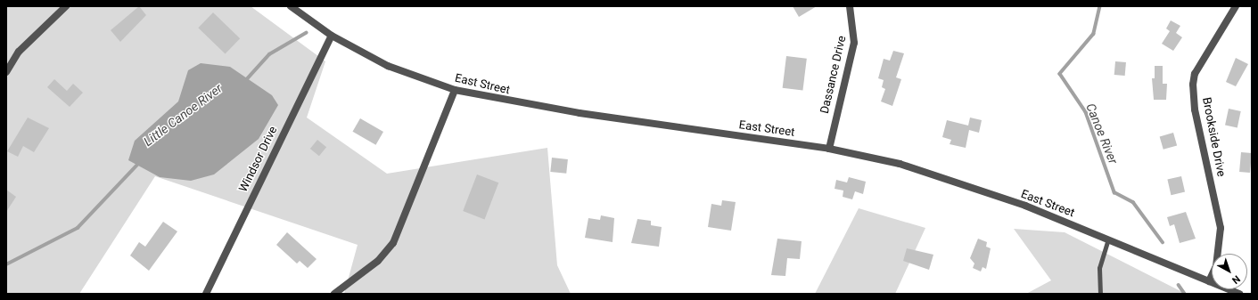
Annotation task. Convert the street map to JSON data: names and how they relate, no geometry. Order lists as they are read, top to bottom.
{
  "streets": {
    "street": [
      "Dassance Drive",
      "East Street",
      "Brookside Drive",
      "Windsor Drive"
    ]
  },
  "crossings": [
    ["Dassance Drive", "East Street"],
    ["East Street", "Brookside Drive"],
    ["East Street", "Windsor Drive"]
  ],
  "water": ["Little Canoe River", "Canoe River"],
  "north": "bottom right"
}
